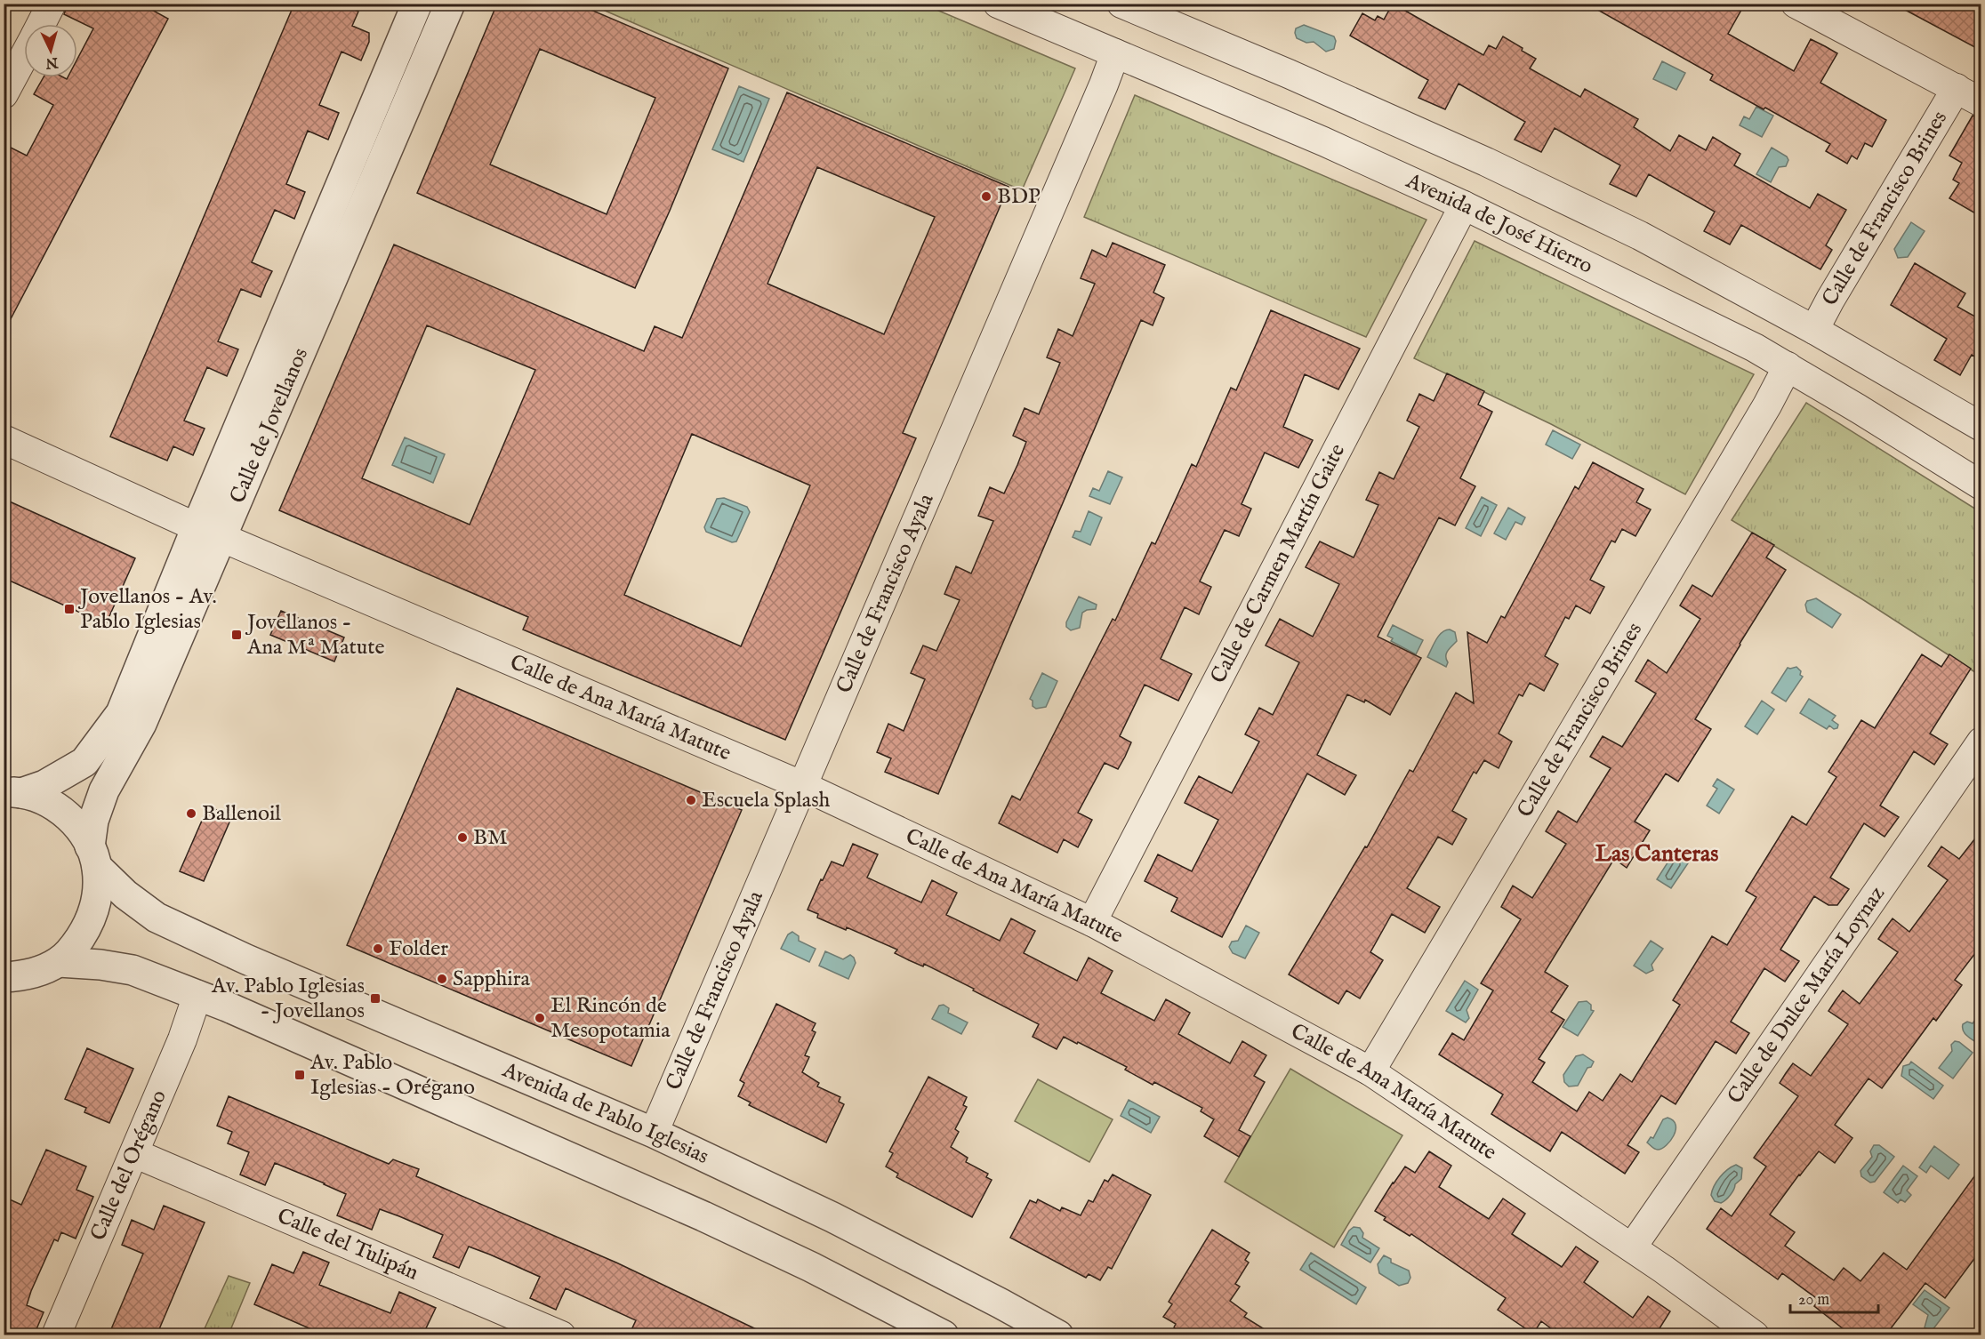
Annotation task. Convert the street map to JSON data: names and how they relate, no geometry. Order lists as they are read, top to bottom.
{
  "streets": {
    "street": [
      "Calle de Francisco Brines",
      "Avenida de José Hierro",
      "Calle de Jovellanos",
      "Calle de Carmen Martín Gaite",
      "Calle de Francisco Ayala",
      "Calle de Ana María Matute",
      "Calle de Dulce María Loynaz",
      "Avenida de Pablo Iglesias",
      "Calle del Orégano",
      "Calle del Tulipán"
    ]
  },
  "crossings": [
    ["Calle de Francisco Brines", "Avenida de José Hierro"],
    ["Calle de Francisco Brines", "Calle de Ana María Matute"],
    ["Avenida de José Hierro", "Calle de Carmen Martín Gaite"],
    ["Avenida de José Hierro", "Calle de Francisco Ayala"],
    ["Calle de Jovellanos", "Calle de Ana María Matute"],
    ["Calle de Jovellanos", "Avenida de Pablo Iglesias"],
    ["Calle de Carmen Martín Gaite", "Calle de Ana María Matute"],
    ["Calle de Francisco Ayala", "Calle de Ana María Matute"],
    ["Calle de Francisco Ayala", "Avenida de Pablo Iglesias"],
    ["Calle de Ana María Matute", "Calle de Dulce María Loynaz"],
    ["Calle del Orégano", "Calle del Tulipán"]
  ],
  "districts": ["Las Canteras"],
  "places": {
    "other": [
      "BDP",
      "Escuela Splash",
      "Ballenoil",
      "BM",
      "Folder",
      "Sapphira",
      "El Rincón de Mesopotamia"
    ],
    "transit": [
      "Jovellanos - Av. Pablo Iglesias",
      "Jovellanos - Ana Mª Matute",
      "Av. Pablo Iglesias - Jovellanos",
      "Av. Pablo Iglesias - Orégano"
    ]
  },
  "scale_bar": "20 m",
  "north": "bottom"
}
